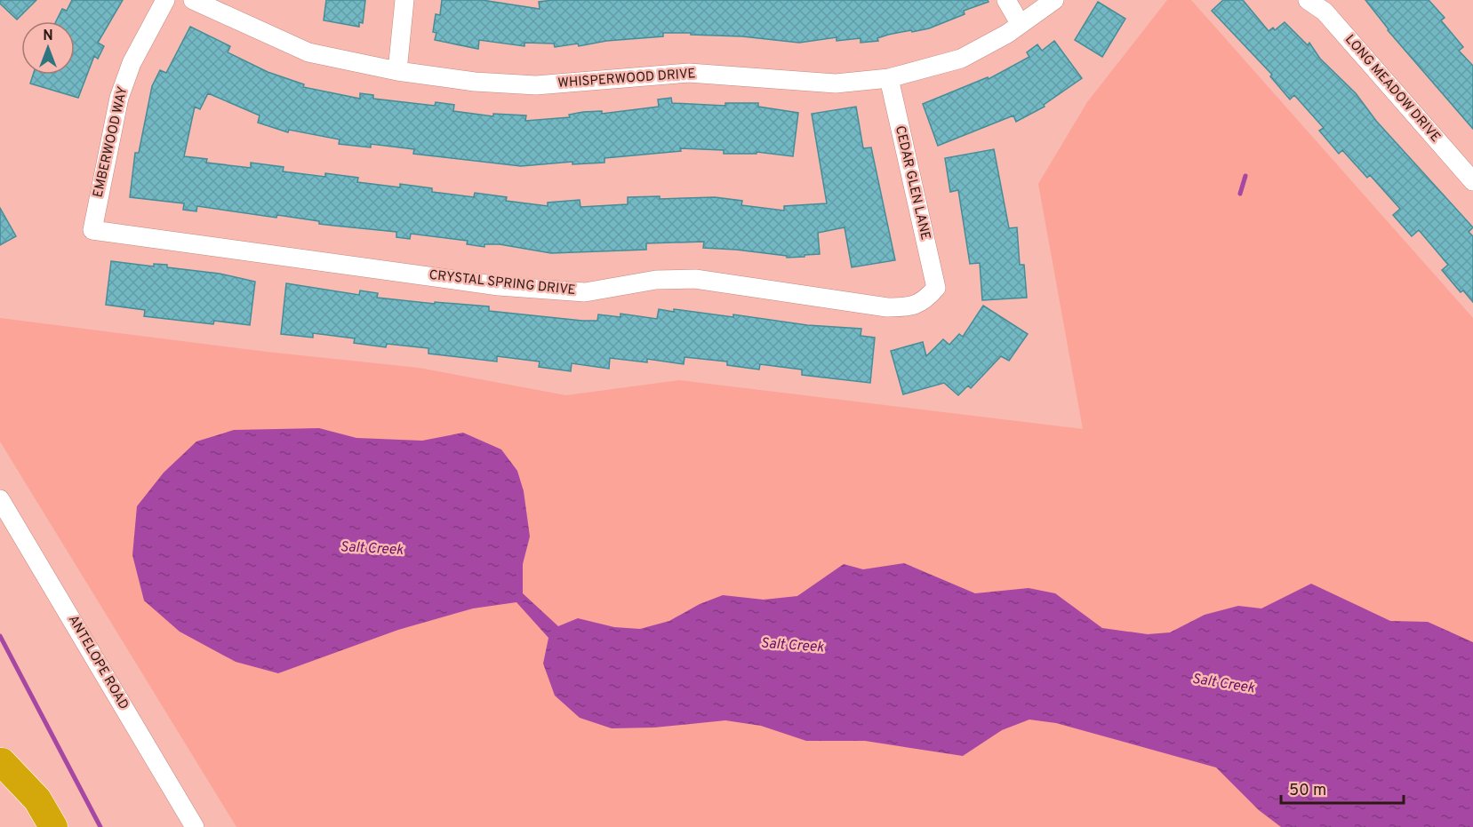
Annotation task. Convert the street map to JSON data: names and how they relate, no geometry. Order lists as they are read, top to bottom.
{
  "streets": {
    "street": [
      "WHISPERWOOD DRIVE",
      "LONG MEADOW DRIVE",
      "EMBERWOOD WAY",
      "CEDAR GLEN LANE",
      "CRYSTAL SPRING DRIVE",
      "ANTELOPE ROAD"
    ]
  },
  "crossings": [
    ["WHISPERWOOD DRIVE", "CEDAR GLEN LANE"],
    ["EMBERWOOD WAY", "CRYSTAL SPRING DRIVE"],
    ["CEDAR GLEN LANE", "CRYSTAL SPRING DRIVE"]
  ],
  "water": ["Salt Creek"],
  "scale_bar": "50 m",
  "north": "top"
}
